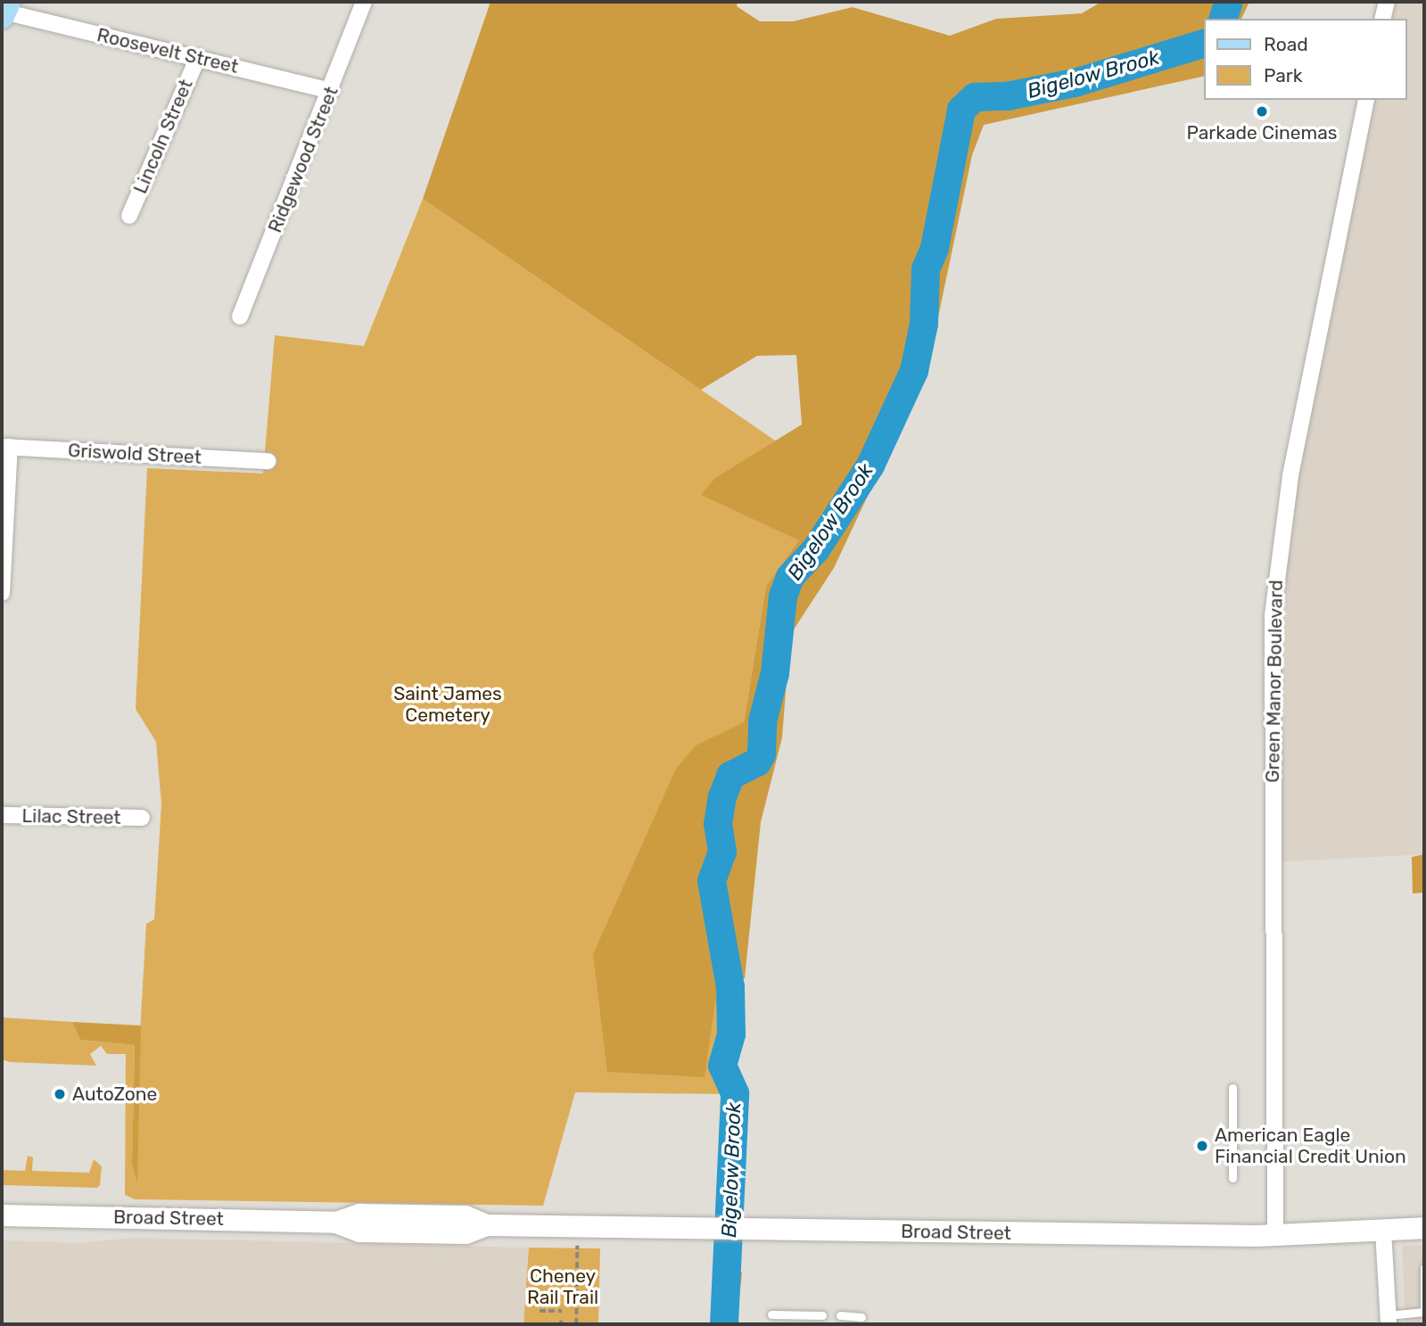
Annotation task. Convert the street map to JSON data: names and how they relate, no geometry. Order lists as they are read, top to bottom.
{
  "streets": {
    "main road": ["Broad Street"],
    "street": [
      "Roosevelt Street",
      "Lincoln Street",
      "Ridgewood Street",
      "Griswold Street",
      "Green Manor Boulevard",
      "Lilac Street"
    ]
  },
  "crossings": [
    ["Roosevelt Street", "Lincoln Street"],
    ["Roosevelt Street", "Ridgewood Street"],
    ["Green Manor Boulevard", "Broad Street"]
  ],
  "water": ["Bigelow Brook"],
  "parks": ["Saint James Cemetery", "Cheney Rail Trail"],
  "places": ["Parkade Cinemas", "AutoZone", "American Eagle Financial Credit Union"],
  "legend": ["Road", "Park"]
}
